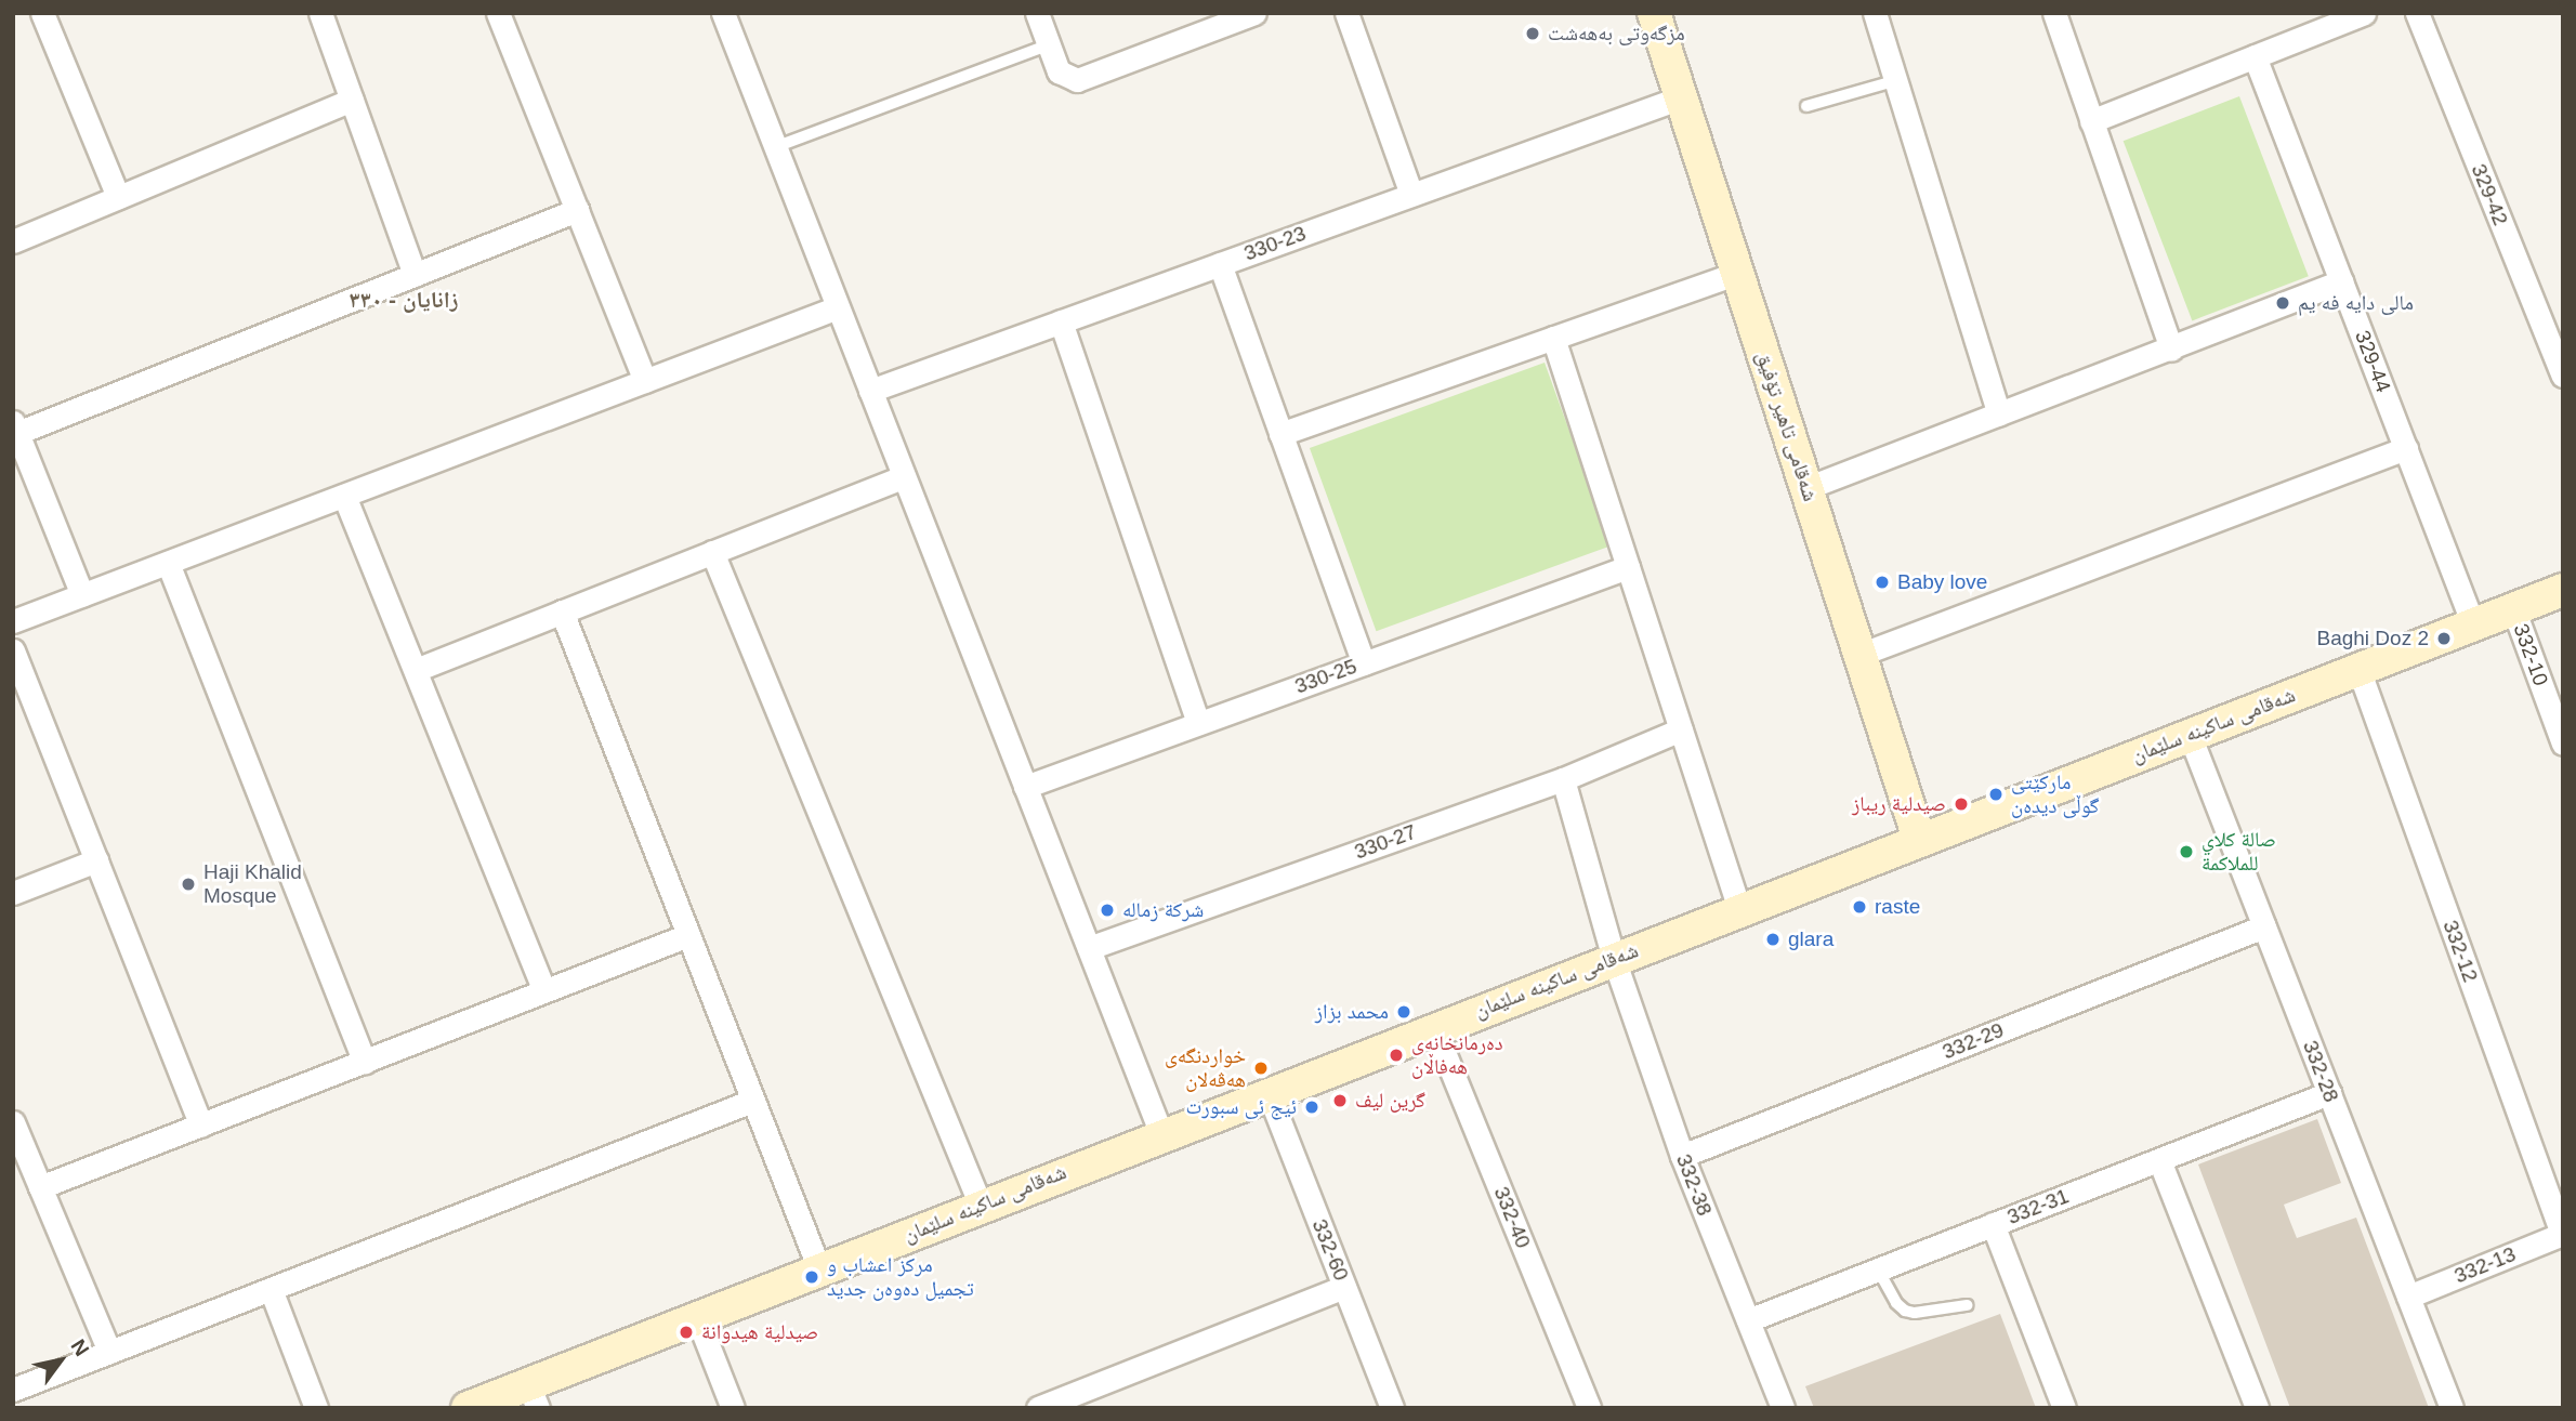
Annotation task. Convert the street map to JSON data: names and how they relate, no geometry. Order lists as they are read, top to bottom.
{
  "streets": {
    "street": [
      "329-42",
      "330-23",
      "329-44",
      "شەقامی تاهیر تۆفیق",
      "332-10",
      "330-25",
      "شەقامی ساکینە سلێمان",
      "330-27",
      "332-12",
      "332-29",
      "332-28",
      "332-38",
      "332-31",
      "332-40",
      "332-60",
      "332-13"
    ]
  },
  "crossings": [
    ["330-23", "شەقامی تاهیر تۆفیق"],
    ["329-44", "شەقامی ساکینە سلێمان"],
    ["شەقامی تاهیر تۆفیق", "شەقامی ساکینە سلێمان"],
    ["332-10", "شەقامی ساکینە سلێمان"],
    ["شەقامی ساکینە سلێمان", "332-12"],
    ["شەقامی ساکینە سلێمان", "332-28"],
    ["شەقامی ساکینە سلێمان", "332-38"],
    ["شەقامی ساکینە سلێمان", "332-40"],
    ["شەقامی ساکینە سلێمان", "332-60"],
    ["330-27", "332-38"],
    ["332-12", "332-13"],
    ["332-29", "332-28"],
    ["332-29", "332-38"],
    ["332-28", "332-31"],
    ["332-28", "332-13"],
    ["332-38", "332-31"]
  ],
  "districts": ["زانایان - ٣٣٠"],
  "places": [
    "مزگەوتی بەهەشت",
    "مالى دايه فه يم",
    "Baby love",
    "Baghi Doz 2",
    "مارکێتی گوڵی دیدەن",
    "صيدلية ريباز",
    "صالة كلاي للملاكمة",
    "Haji Khalid Mosque",
    "raste",
    "شركة زماله",
    "glara",
    "محمد بزاز",
    "دەرمانخانەی هەفاڵان",
    "خواردنگەی هەڤەلان",
    "گرین لیف",
    "ئیج ئی سبورت",
    "مرکز اعشاب و تجمیل دەوەن جدید",
    "صيدلية هيدوانة"
  ],
  "north": "top right"
}
